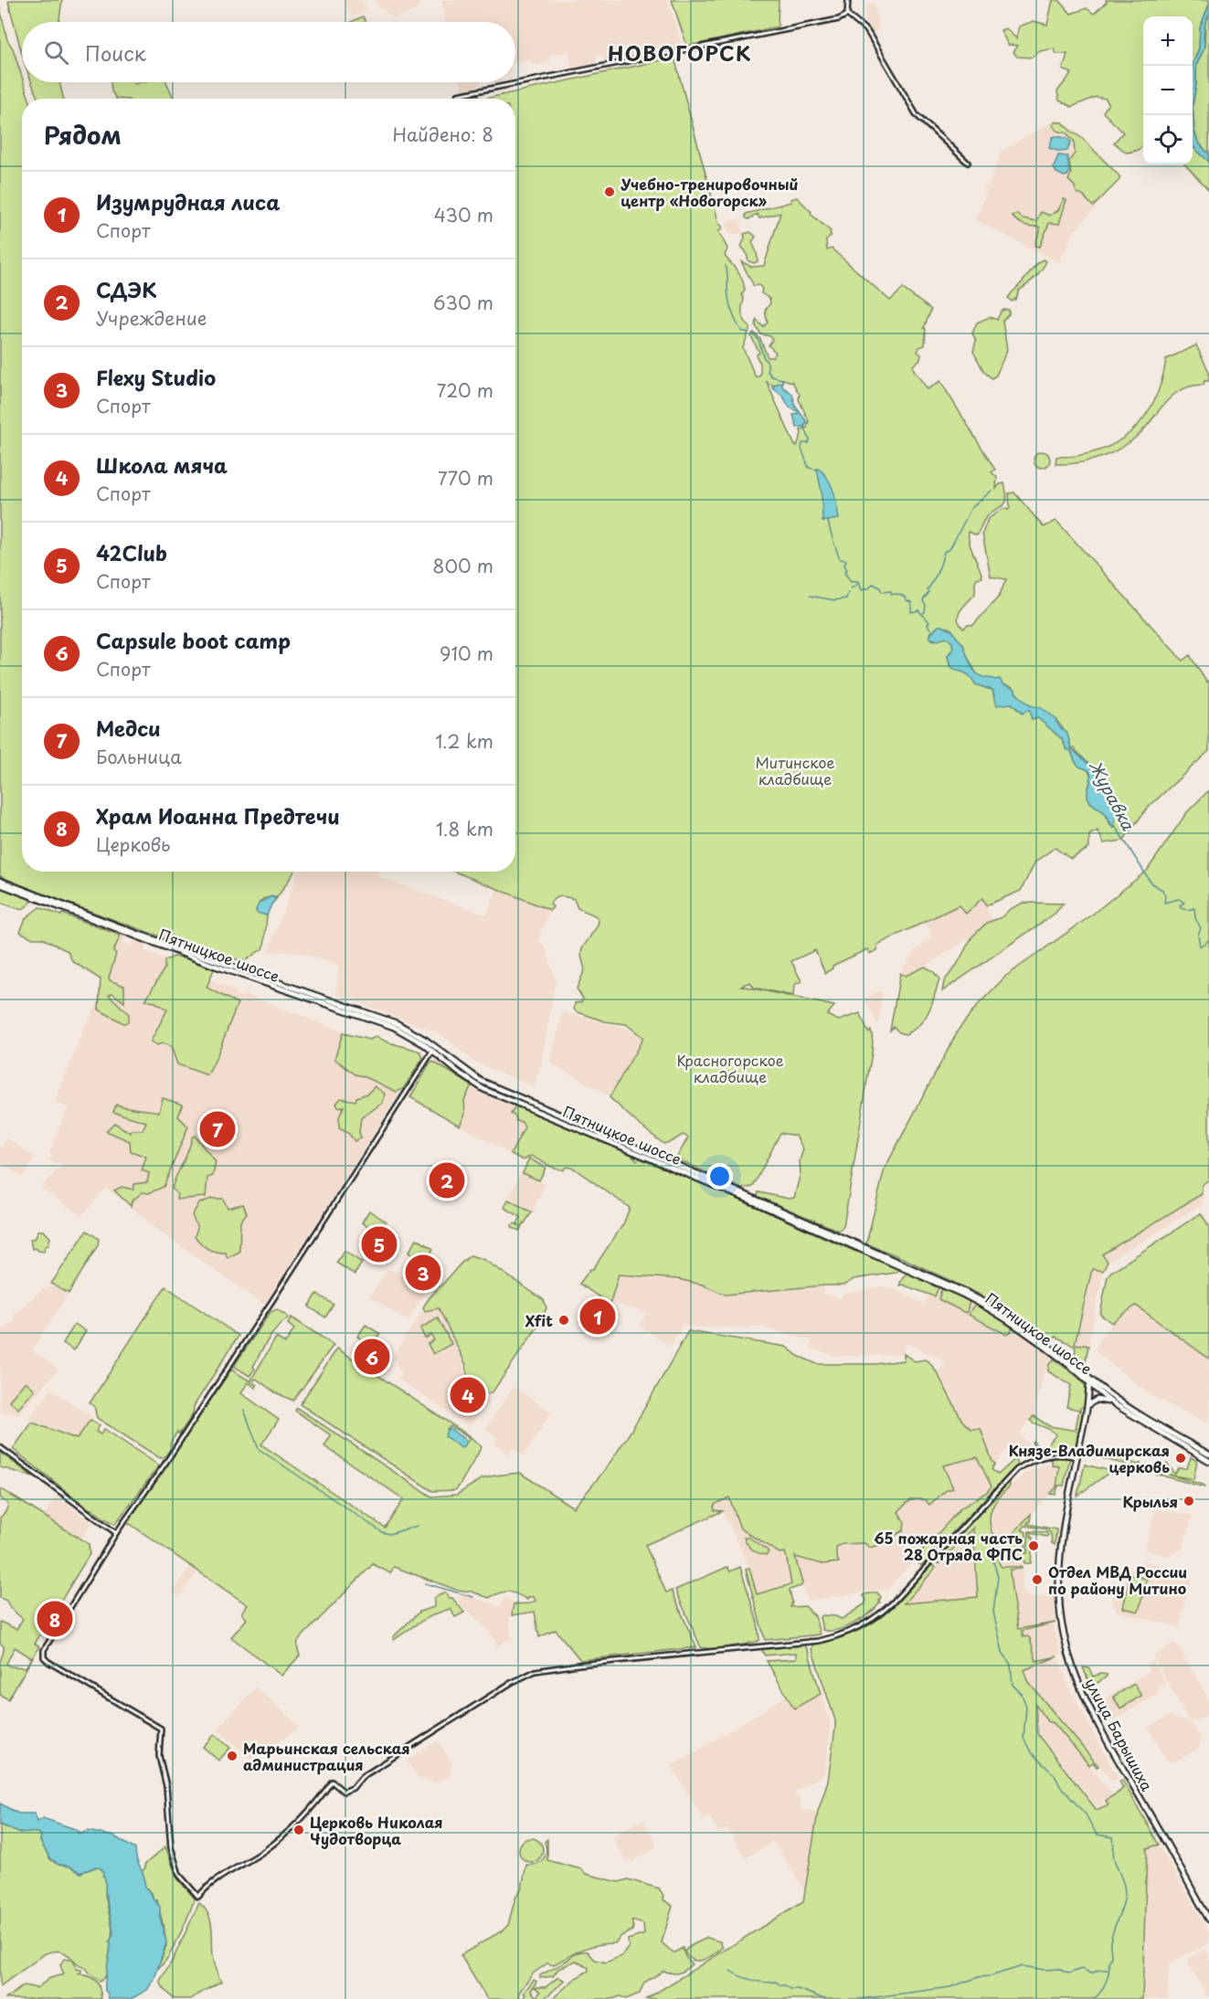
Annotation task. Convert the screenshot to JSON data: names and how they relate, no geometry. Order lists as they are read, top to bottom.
{
  "streets": {
    "main road": ["Пятницкое шоссе", "улица Барышиха"]
  },
  "crossings": [
    ["Пятницкое шоссе", "улица Барышиха"]
  ],
  "districts": ["НОВОГОРСК"],
  "water": ["Журавка"],
  "parks": ["Митинское кладбище", "Красногорское кладбище"],
  "places": [
    "Учебно-тренировочный центр «Новогорск»",
    "Xfit",
    "Князе-Владимирская церковь",
    "Крылья",
    "65 пожарная часть 28 Отряда ФПС",
    "Отдел МВД России по району Митино",
    "Марьинская сельская администрация",
    "Церковь Николая Чудотворца"
  ],
  "page": {
    "map_buttons": ["+", "−"],
    "search": "Поиск",
    "heading": ["Рядом", "Найдено: 8"],
    "list": [
      {
        "mark": "1",
        "name": "Изумрудная лиса",
        "note": "Спорт",
        "value": "430 m"
      },
      {
        "mark": "2",
        "name": "СДЭК",
        "note": "Учреждение",
        "value": "630 m"
      },
      {
        "mark": "3",
        "name": "Flexy Studio",
        "note": "Спорт",
        "value": "720 m"
      },
      {
        "mark": "4",
        "name": "Школа мяча",
        "note": "Спорт",
        "value": "770 m"
      },
      {
        "mark": "5",
        "name": "42Club",
        "note": "Спорт",
        "value": "800 m"
      },
      {
        "mark": "6",
        "name": "Capsule boot camp",
        "note": "Спорт",
        "value": "910 m"
      },
      {
        "mark": "7",
        "name": "Медси",
        "note": "Больница",
        "value": "1.2 km"
      },
      {
        "mark": "8",
        "name": "Храм Иоанна Предтечи",
        "note": "Церковь",
        "value": "1.8 km"
      }
    ],
    "pins": [
      "7",
      "2",
      "5",
      "3",
      "1",
      "6",
      "4",
      "8"
    ]
  }
}
